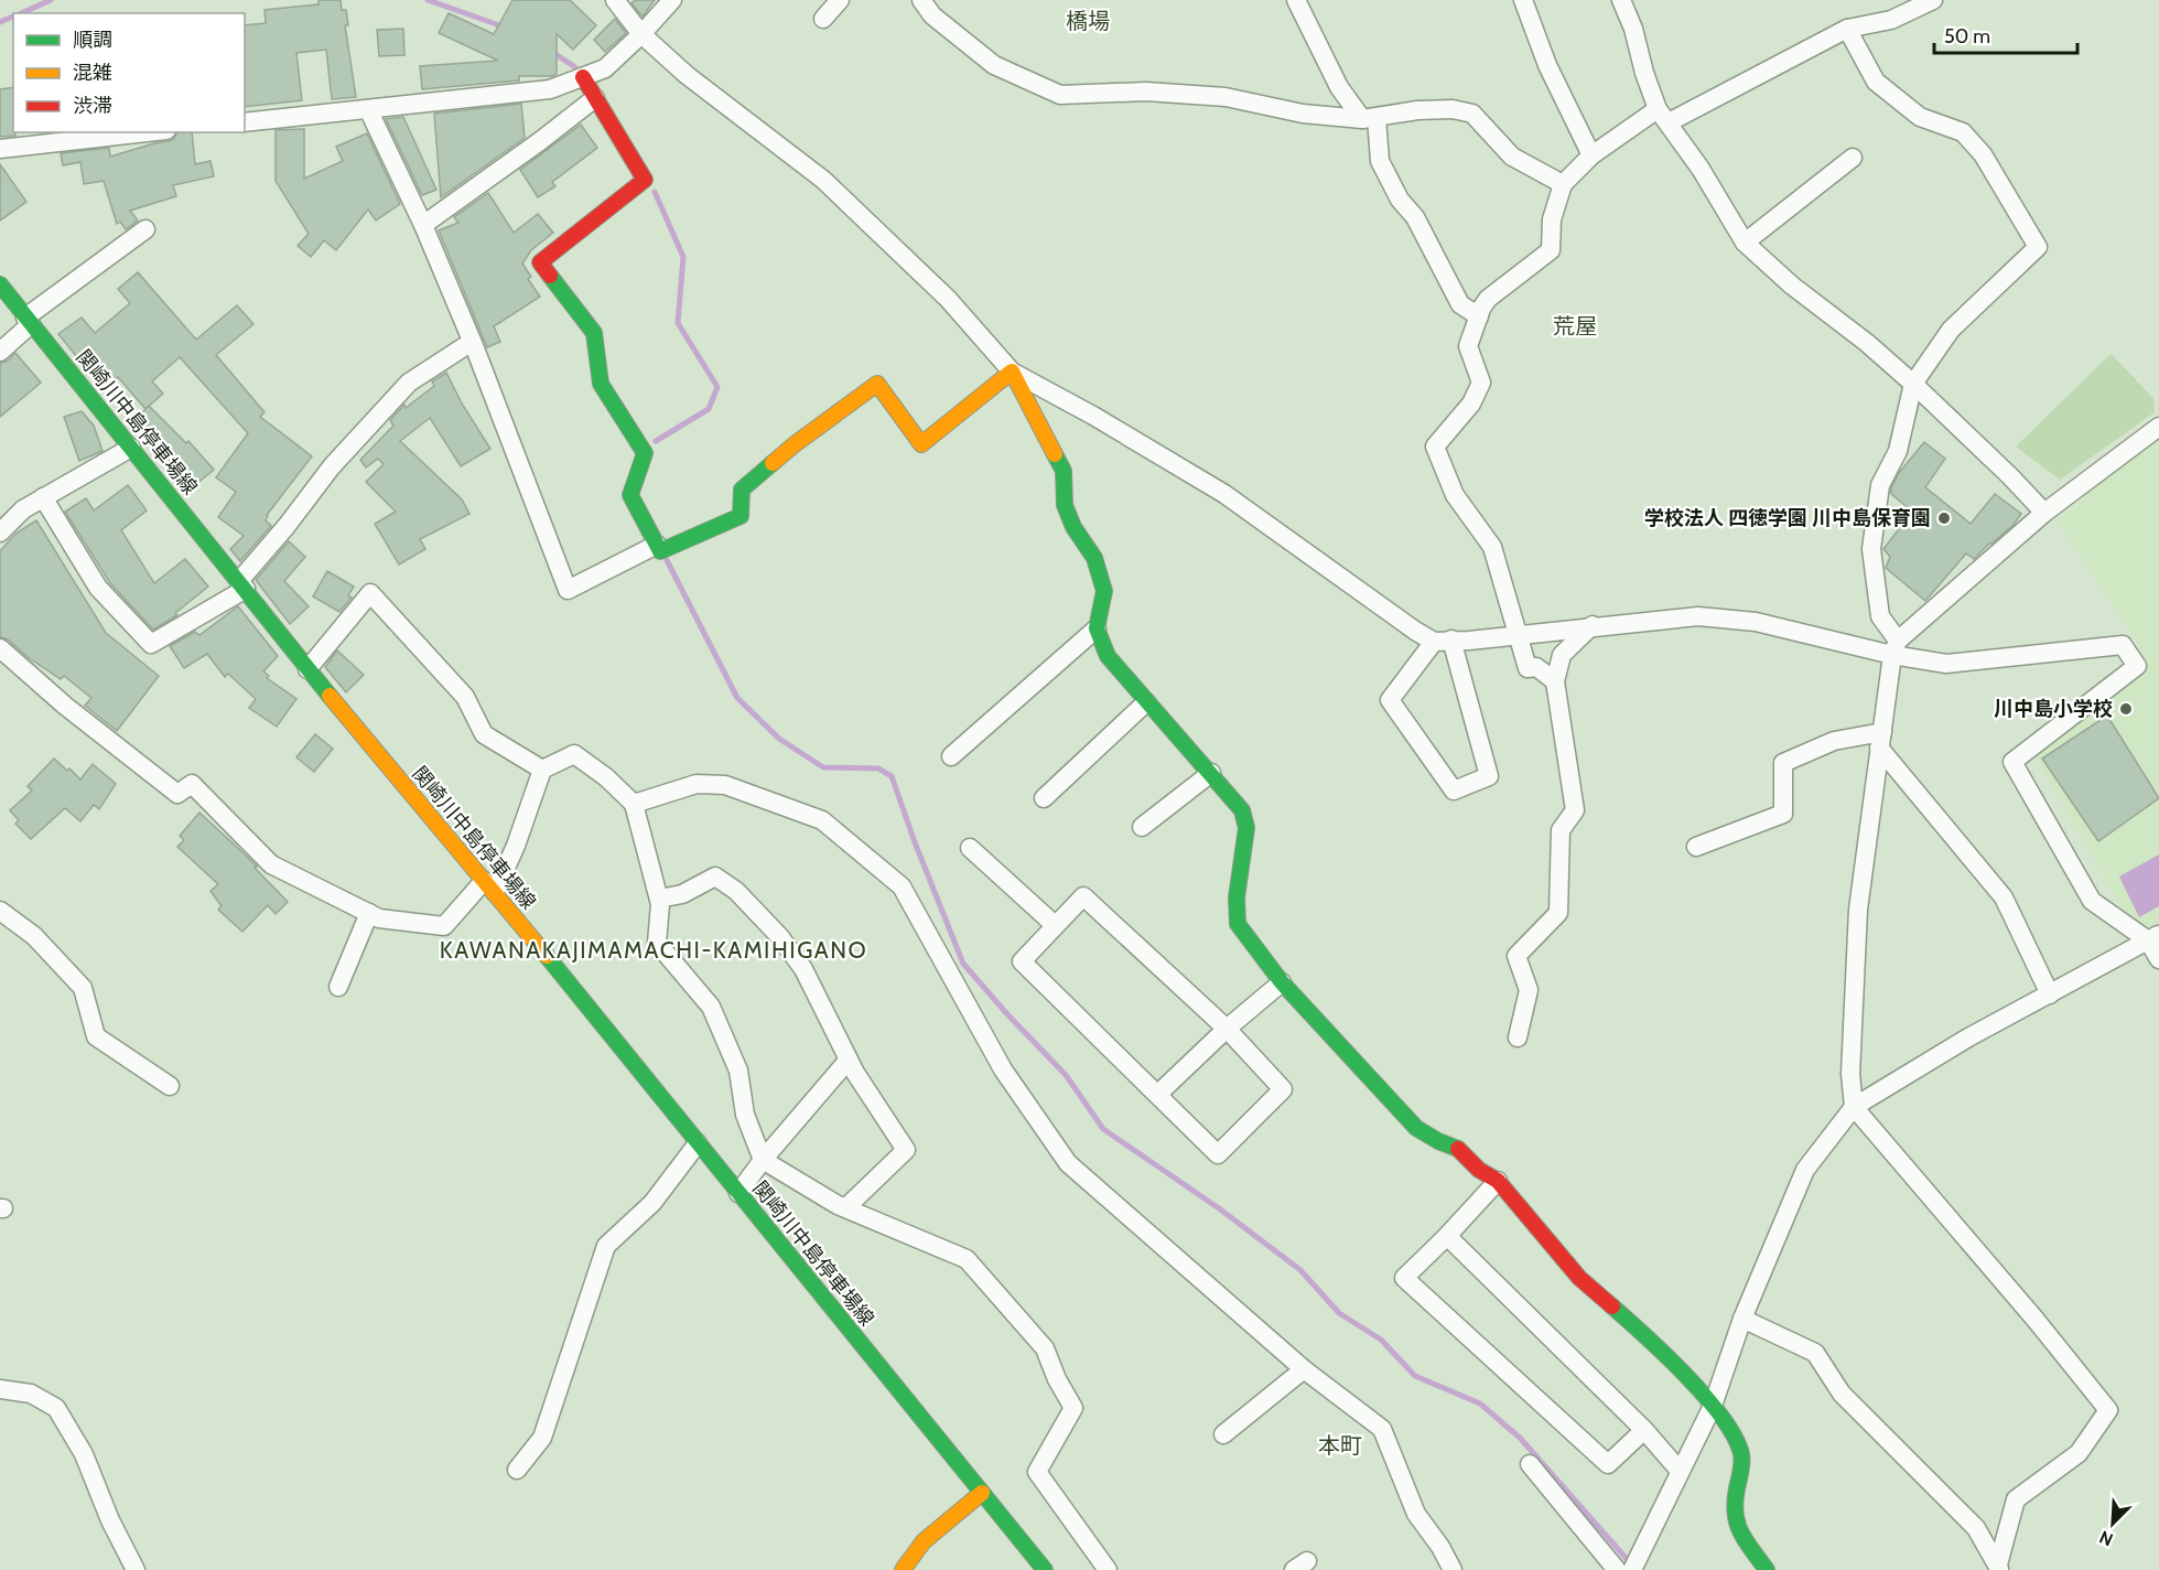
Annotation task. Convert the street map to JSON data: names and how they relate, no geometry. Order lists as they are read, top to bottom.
{
  "streets": {
    "street": ["関崎川中島停車場線"]
  },
  "districts": [
    "橋場",
    "荒屋",
    "KAWANAKAJIMAMACHI-KAMIHIGANO",
    "本町"
  ],
  "places": ["学校法人 四徳学園 川中島保育園", "川中島小学校"],
  "legend": ["順調", "混雑", "渋滞"],
  "scale_bar": "50 m",
  "north": "bottom left"
}
